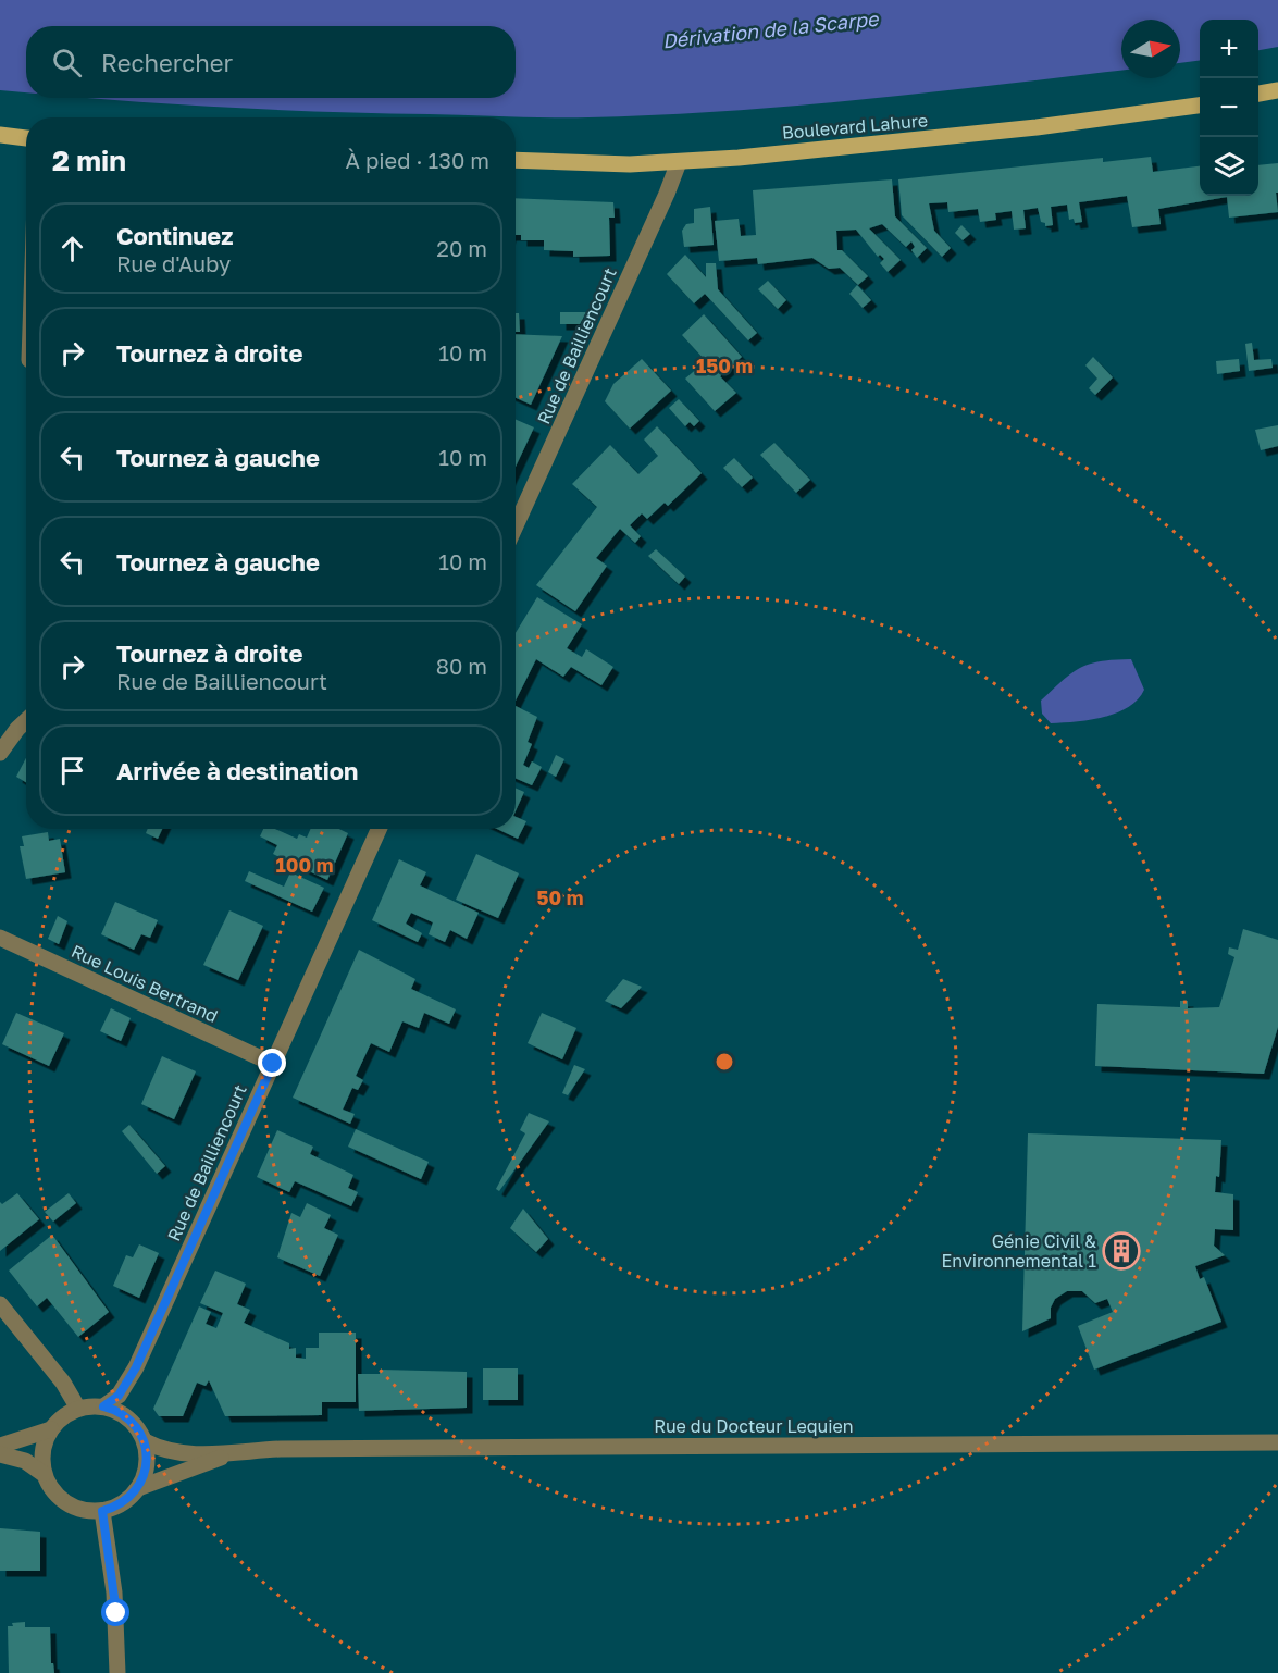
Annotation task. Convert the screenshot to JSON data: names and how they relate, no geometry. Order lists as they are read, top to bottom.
{
  "streets": {
    "main road": ["Boulevard Lahure"],
    "street": ["Rue de Bailliencourt", "Rue Louis Bertrand", "Rue du Docteur Lequien"]
  },
  "crossings": [
    ["Boulevard Lahure", "Rue de Bailliencourt"],
    ["Rue de Bailliencourt", "Rue Louis Bertrand"],
    ["Rue de Bailliencourt", "Rue du Docteur Lequien"]
  ],
  "water": ["Dérivation de la Scarpe"],
  "places": {
    "building": ["Génie Civil & Environnemental 1"]
  },
  "north": "right",
  "page": {
    "map_buttons": ["+", "−"],
    "search": "Rechercher",
    "heading": ["2 min", "À pied · 130 m"],
    "list": [
      ["Continuez", "Rue d'Auby", "20 m"],
      ["Tournez à droite", "10 m"],
      ["Tournez à gauche", "10 m"],
      ["Tournez à gauche", "10 m"],
      ["Tournez à droite", "Rue de Bailliencourt", "80 m"],
      "Arrivée à destination"
    ]
  },
  "rings": ["150 m", "100 m", "50 m"]
}
